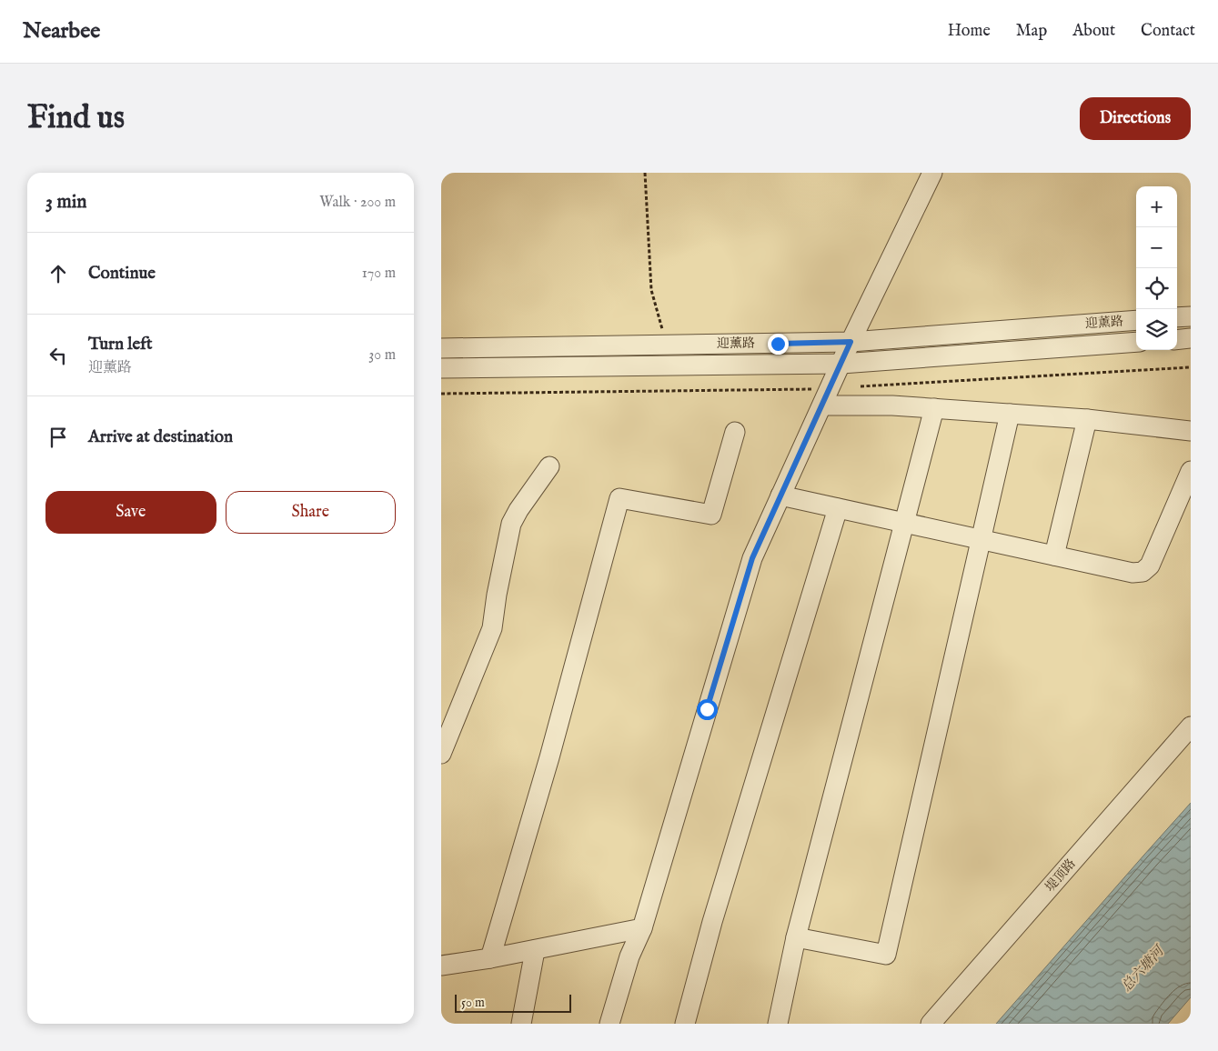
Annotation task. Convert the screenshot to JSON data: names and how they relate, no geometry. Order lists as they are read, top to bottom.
{
  "streets": {
    "street": ["迎薰路", "堤顶路"]
  },
  "water": ["总六塘河"],
  "scale_bar": "50 m",
  "page": {
    "header": "Nearbee",
    "nav": [
      "Home",
      "Map",
      "About",
      "Contact"
    ],
    "buttons": [
      "Directions",
      ["Save", "Share"]
    ],
    "title": "Find us",
    "heading": ["3 min", "Walk · 200 m"],
    "map_buttons": ["+", "−"],
    "list": [
      ["Continue", "170 m"],
      ["Turn left", "迎薰路", "30 m"],
      "Arrive at destination"
    ],
    "scale": "50 m"
  }
}
